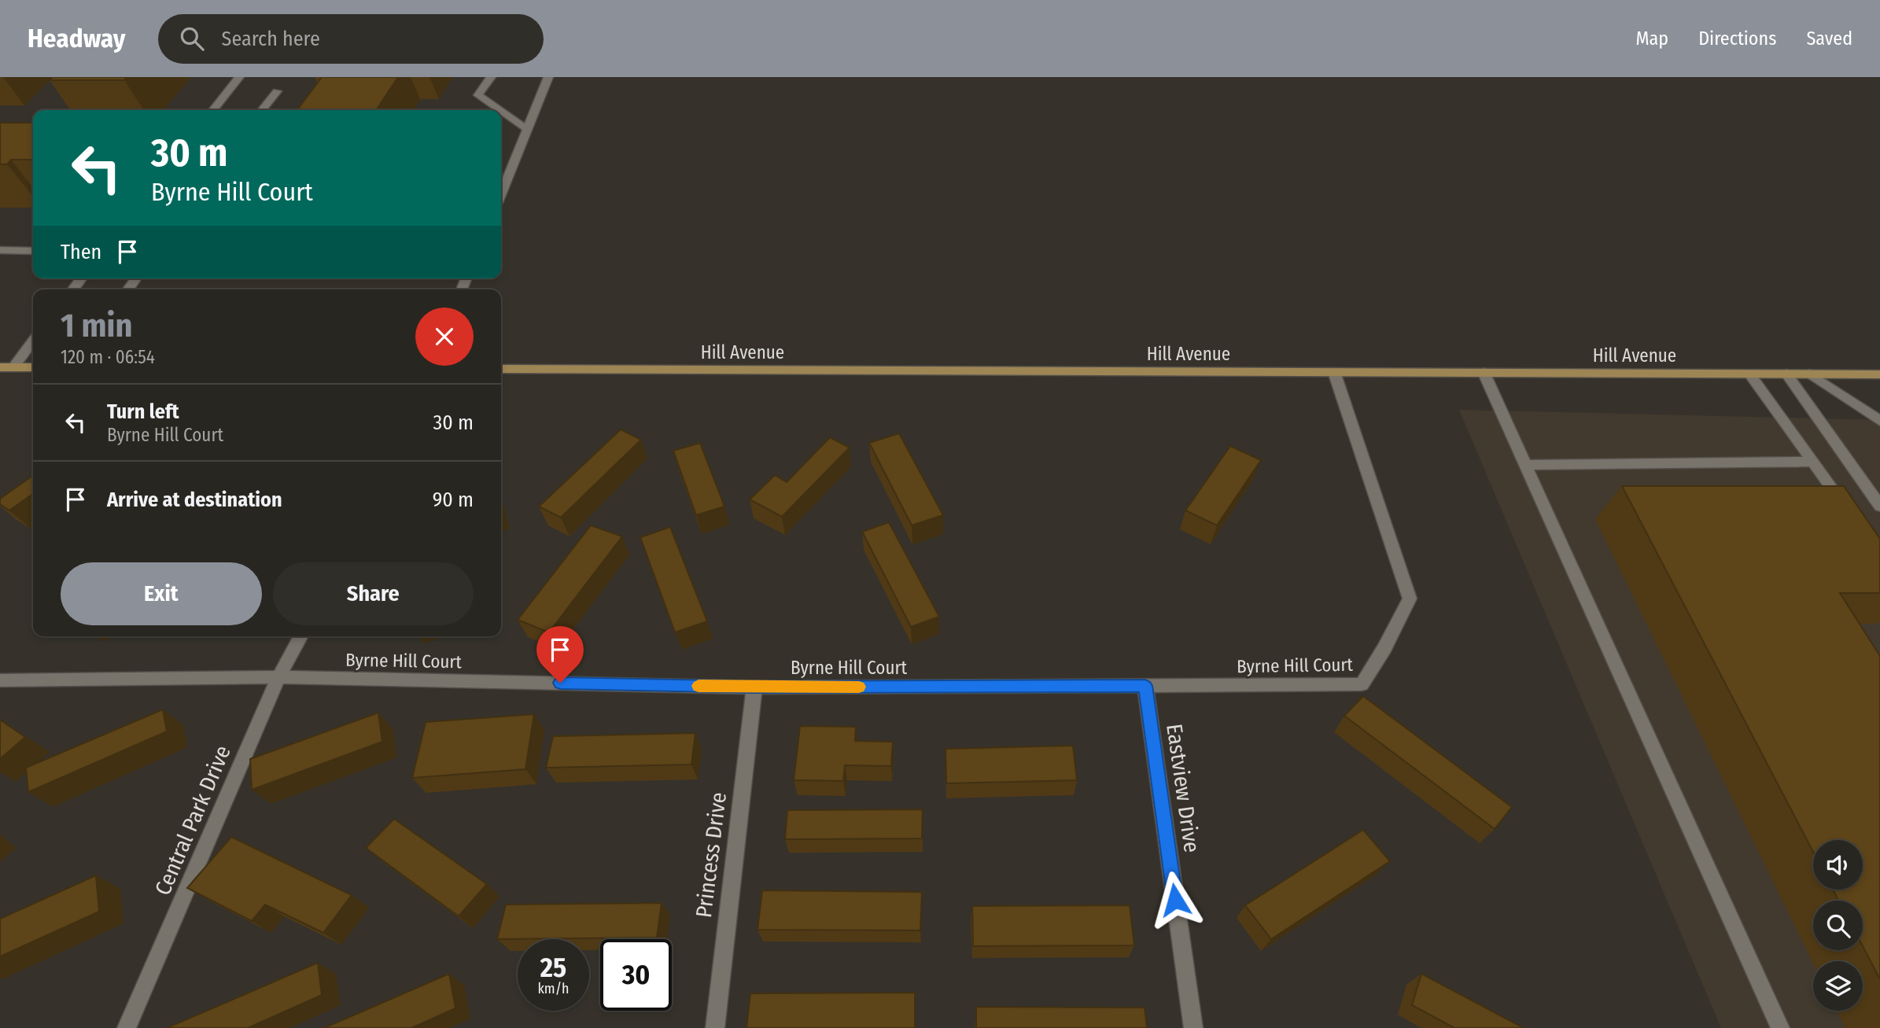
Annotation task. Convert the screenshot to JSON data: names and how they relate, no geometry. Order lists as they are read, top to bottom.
{
  "streets": {
    "main road": ["Hill Avenue"],
    "street": [
      "Byrne Hill Court",
      "Eastview Drive",
      "Central Park Drive",
      "Princess Drive"
    ]
  },
  "crossings": [
    ["Hill Avenue", "Byrne Hill Court"],
    ["Byrne Hill Court", "Eastview Drive"],
    ["Byrne Hill Court", "Central Park Drive"],
    ["Byrne Hill Court", "Princess Drive"]
  ],
  "page": {
    "header": "Headway",
    "search": "Search here",
    "nav": ["Map", "Directions", "Saved"],
    "turn": ["30 m", "Byrne Hill Court"],
    "then": "Then",
    "heading": ["1 min", "120 m · 06:54"],
    "list": [
      {
        "name": "Turn left",
        "note": "Byrne Hill Court",
        "value": "30 m"
      },
      {
        "name": "Arrive at destination",
        "value": "90 m"
      }
    ],
    "buttons": ["Exit", "Share"],
    "speed": "25 km/h",
    "limit": "30"
  }
}
